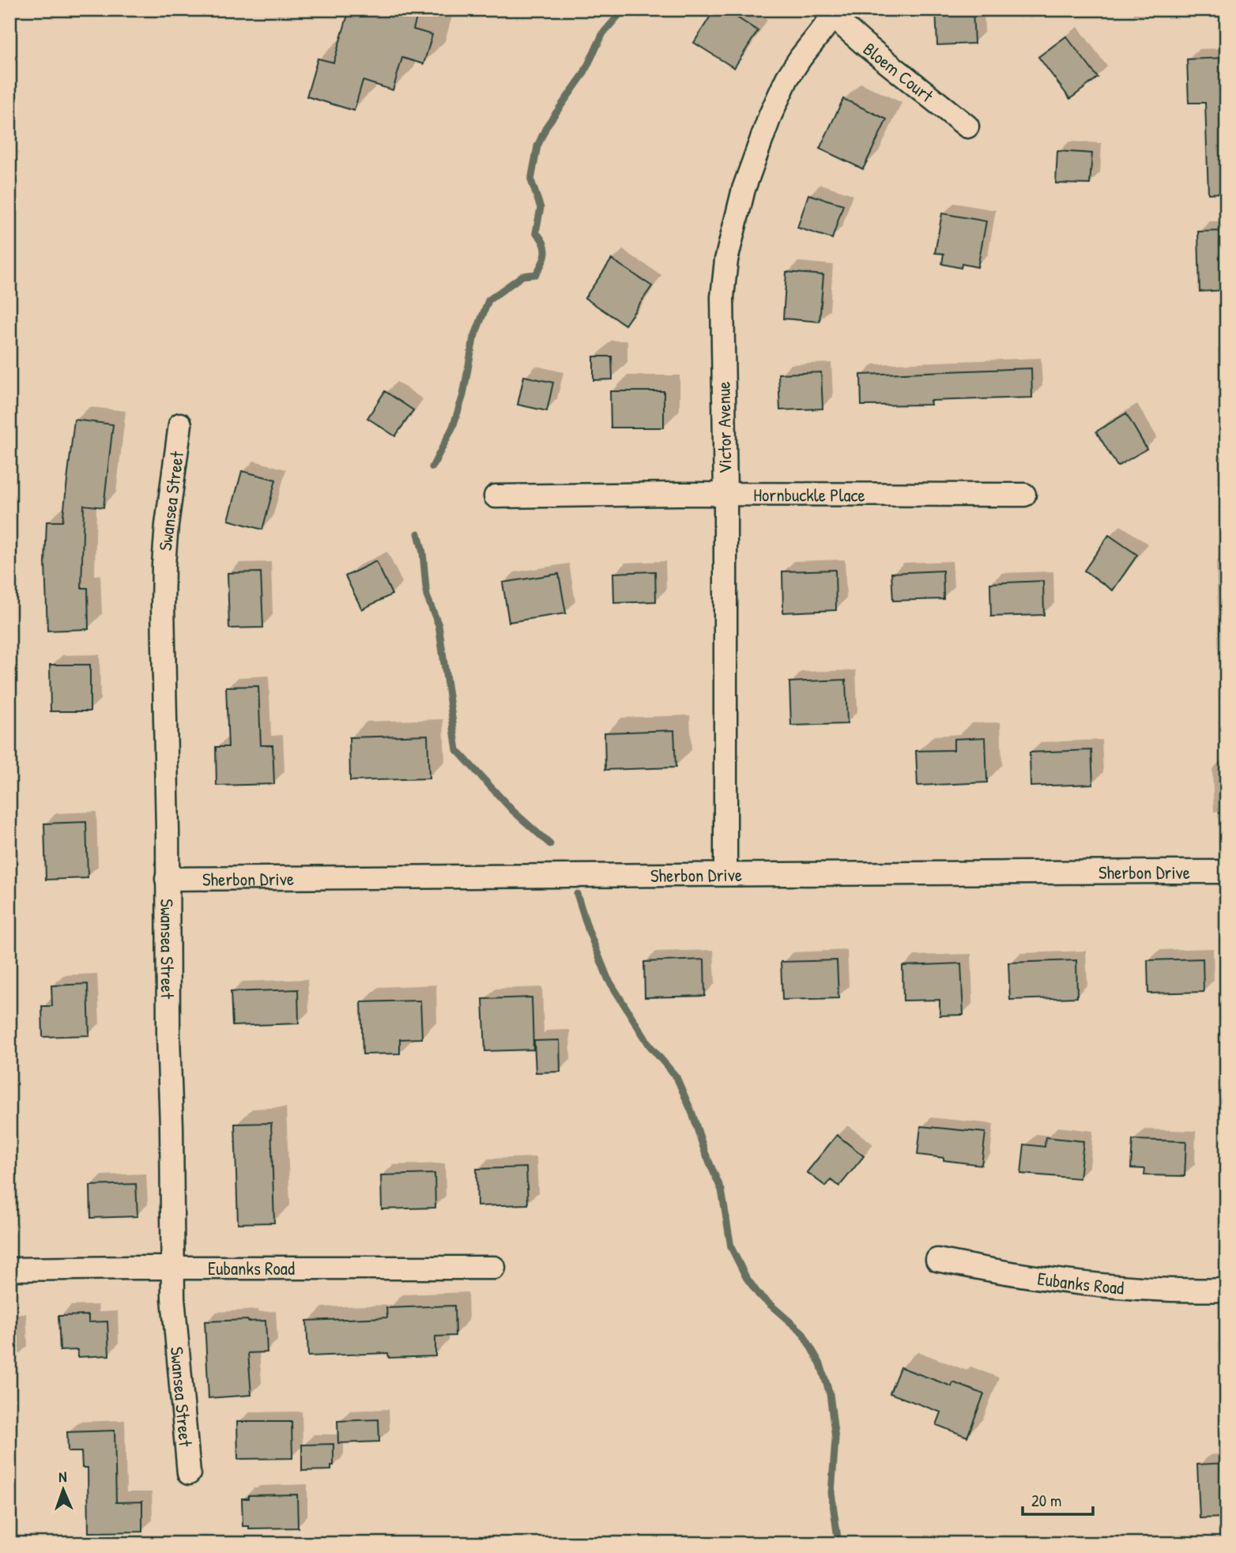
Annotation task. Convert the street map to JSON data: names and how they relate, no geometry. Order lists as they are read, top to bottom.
{
  "streets": {
    "street": [
      "Bloem Court",
      "Victor Avenue",
      "Hornbuckle Place",
      "Swansea Street",
      "Sherbon Drive",
      "Eubanks Road"
    ]
  },
  "crossings": [
    ["Bloem Court", "Victor Avenue"],
    ["Victor Avenue", "Hornbuckle Place"],
    ["Victor Avenue", "Sherbon Drive"],
    ["Swansea Street", "Sherbon Drive"],
    ["Swansea Street", "Eubanks Road"]
  ],
  "scale_bar": "20 m",
  "north": "top"
}
